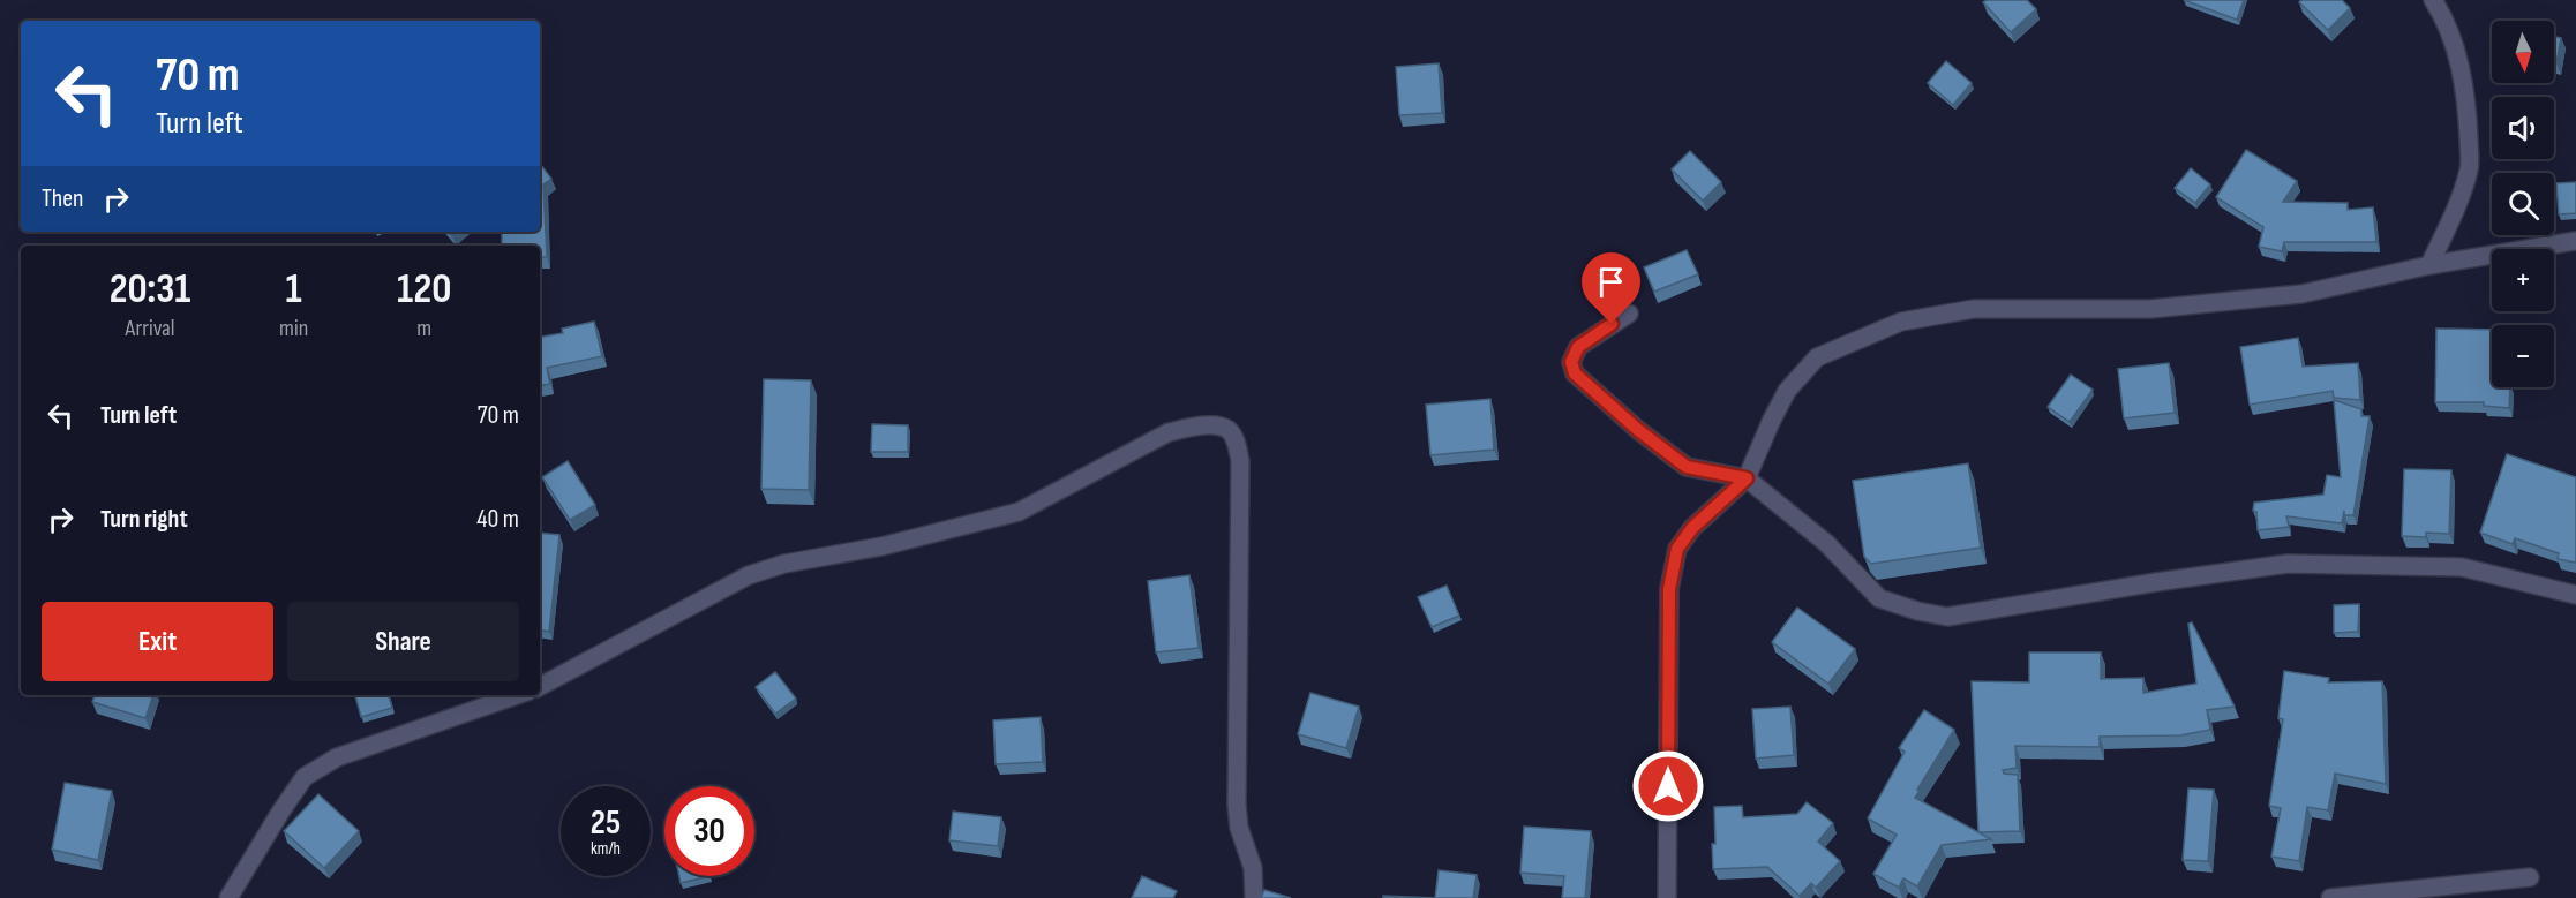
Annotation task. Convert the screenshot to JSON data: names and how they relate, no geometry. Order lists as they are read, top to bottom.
{
  "north": "bottom",
  "page": {
    "map_buttons": ["+", "−"],
    "turn": ["70 m", "Turn left"],
    "then": "Then",
    "eta": [
      "20:31",
      "Arrival",
      "1",
      "min",
      "120",
      "m"
    ],
    "list": [
      {
        "name": "Turn left",
        "value": "70 m"
      },
      {
        "name": "Turn right",
        "value": "40 m"
      }
    ],
    "buttons": ["Exit", "Share"],
    "speed": "25 km/h",
    "limit": "30"
  }
}
